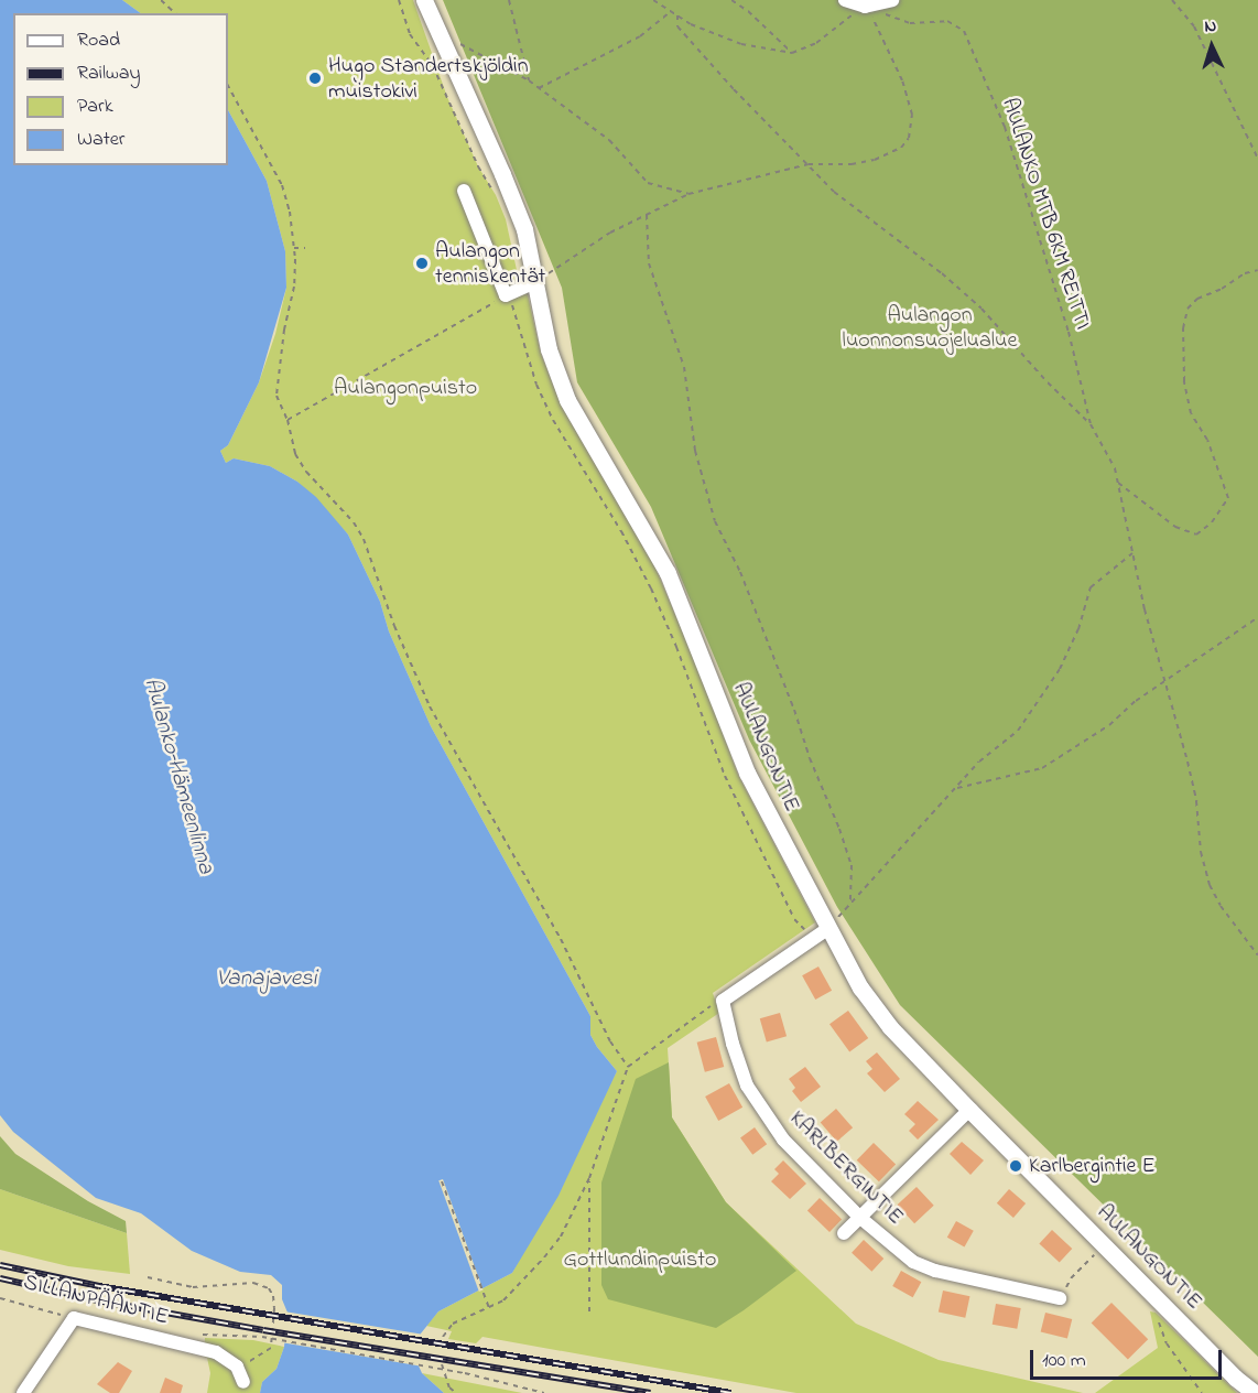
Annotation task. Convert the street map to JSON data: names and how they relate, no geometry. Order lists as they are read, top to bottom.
{
  "streets": {
    "main road": ["AULANGONTIE"],
    "street": ["KARLBERGINTIE", "SILLANPÄÄNTIE"],
    "path": ["AULANKO MTB 6KM REITTI"]
  },
  "water": ["Aulanko–Hämeenlinna", "Vanajavesi"],
  "parks": ["Aulangon luonnonsuojelualue", "Aulangonpuisto", "Gottlundinpuisto"],
  "places": ["Hugo Standertskjöldin muistokivi", "Aulangon tenniskentät", "Karlbergintie E"],
  "legend": [
    "Road",
    "Railway",
    "Park",
    "Water"
  ],
  "scale_bar": "100 m",
  "north": "top"
}
